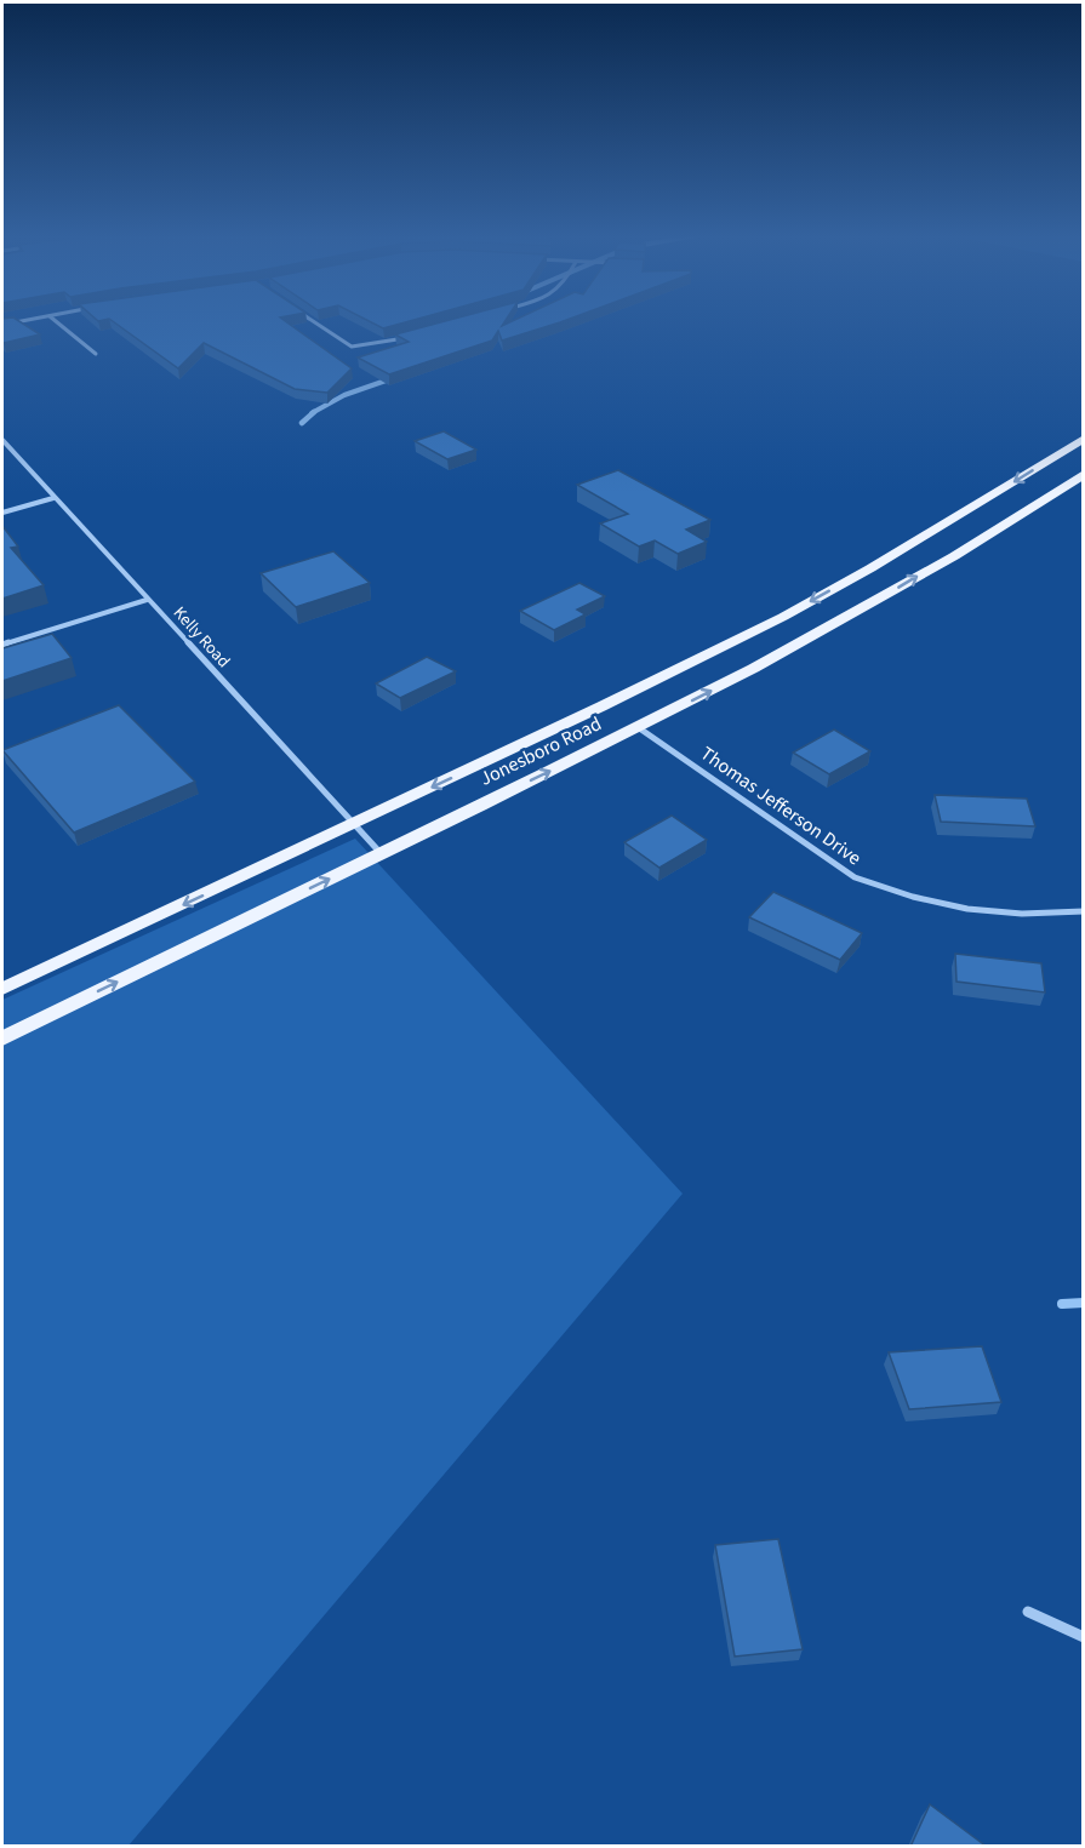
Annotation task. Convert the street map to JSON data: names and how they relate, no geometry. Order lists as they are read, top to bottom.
{
  "streets": {
    "main road": ["Jonesboro Road"],
    "street": ["Kelly Road", "Thomas Jefferson Drive"]
  },
  "crossings": [
    ["Kelly Road", "Jonesboro Road"],
    ["Jonesboro Road", "Thomas Jefferson Drive"]
  ]
}
